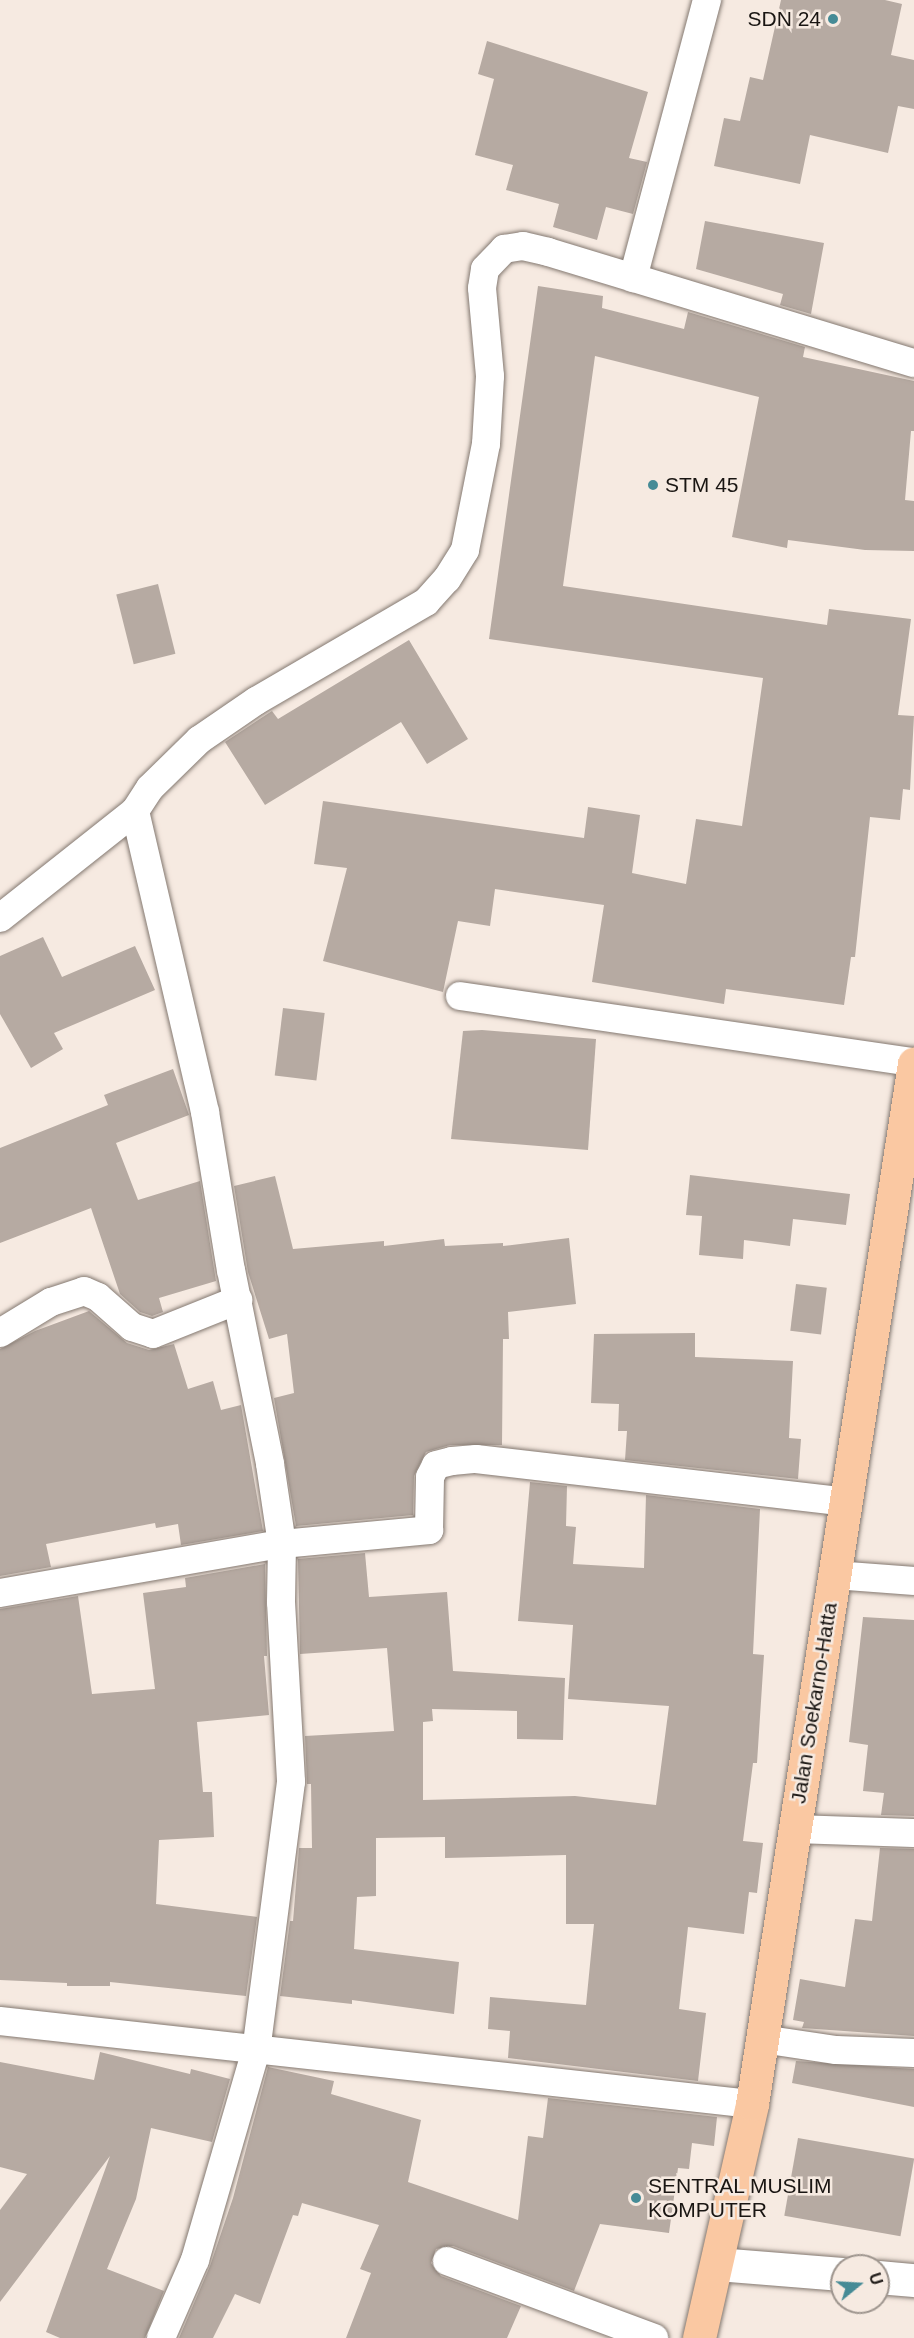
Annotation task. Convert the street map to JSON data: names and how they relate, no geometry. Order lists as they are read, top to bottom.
{
  "streets": {
    "highway": ["Jalan Soekarno-Hatta"]
  },
  "places": ["SDN 24", "STM 45", "SENTRAL MUSLIM KOMPUTER"],
  "north": "right"
}
